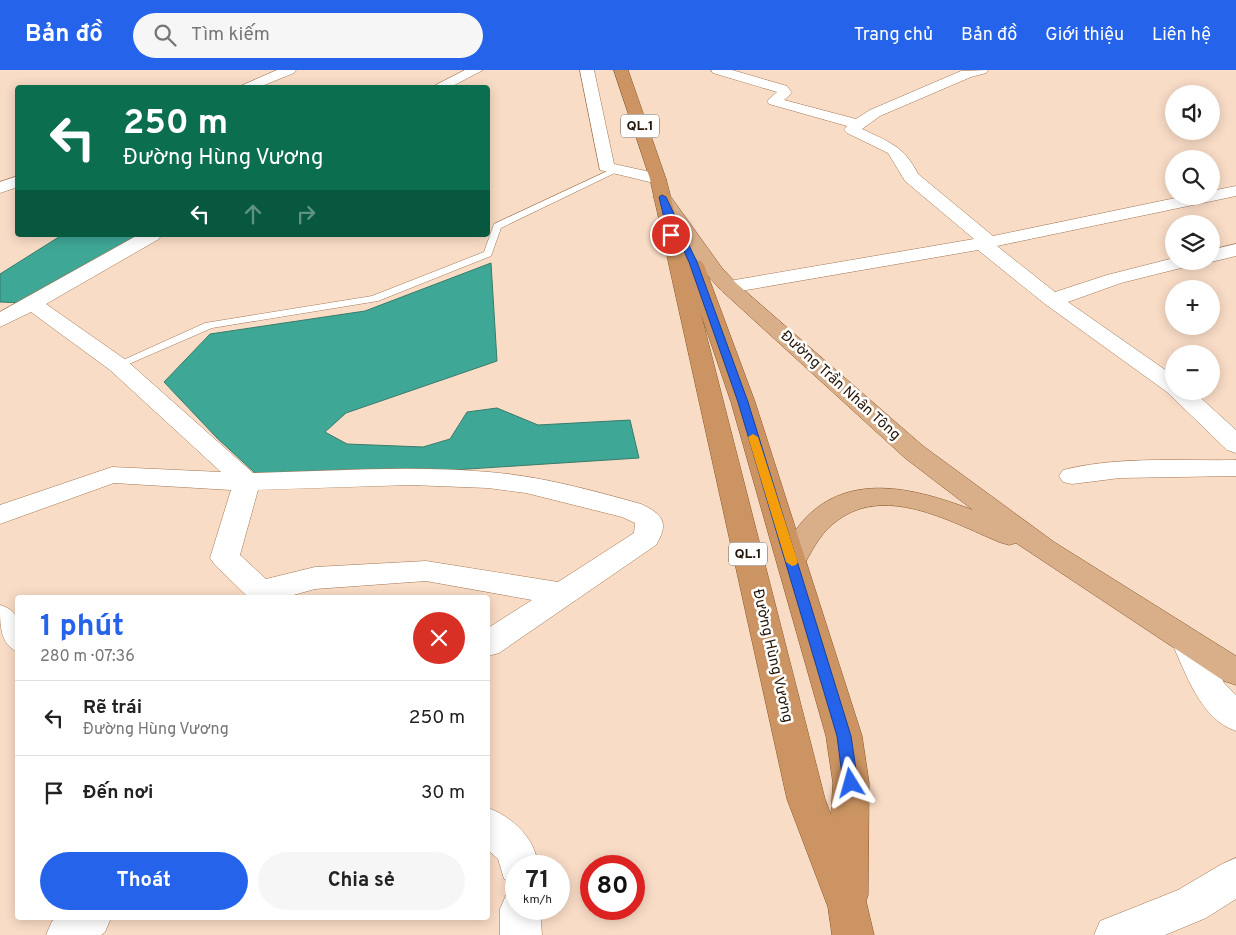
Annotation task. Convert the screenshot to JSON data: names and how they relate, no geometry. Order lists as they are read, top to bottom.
{
  "streets": {
    "highway": ["QL.1", "Đường Hùng Vương"],
    "main road": ["Đường Trần Nhân Tông"]
  },
  "crossings": [
    ["Đường Trần Nhân Tông", "Đường Hùng Vương"]
  ],
  "page": {
    "header": "Bản đồ",
    "search": "Tìm kiếm",
    "nav": [
      "Trang chủ",
      "Bản đồ",
      "Giới thiệu",
      "Liên hệ"
    ],
    "map_buttons": ["+", "−"],
    "turn": ["250 m", "Đường Hùng Vương"],
    "heading": ["1 phút", "280 m · 07:36"],
    "list": [
      {
        "name": "Rẽ trái",
        "note": "Đường Hùng Vương",
        "value": "250 m"
      },
      {
        "name": "Đến nơi",
        "value": "30 m"
      }
    ],
    "buttons": ["Thoát", "Chia sẻ"],
    "speed": "71 km/h",
    "limit": "80"
  }
}
